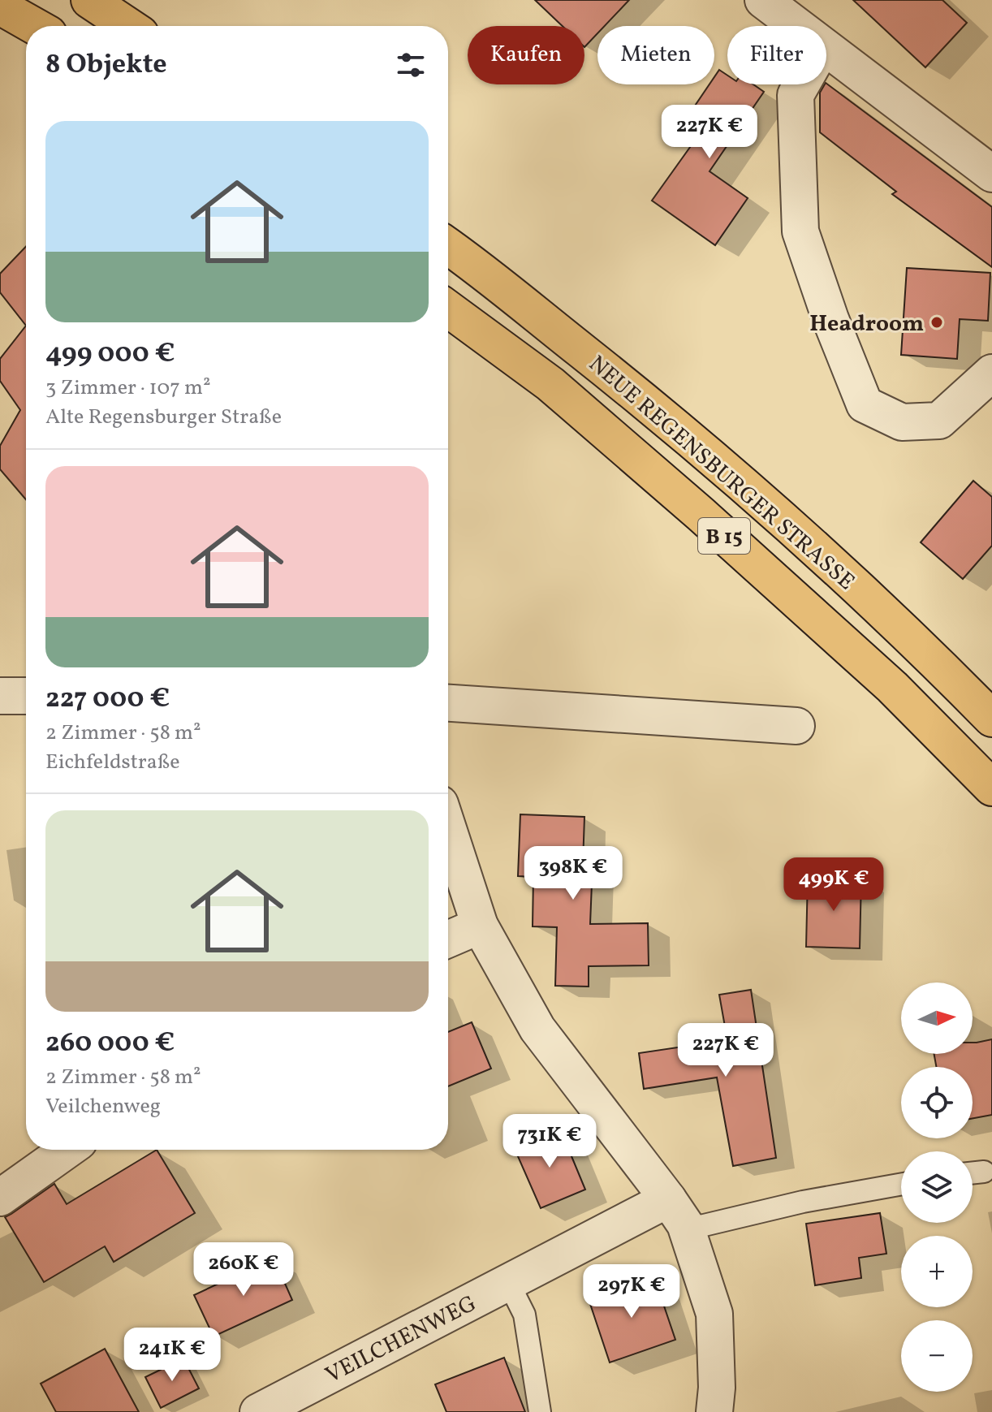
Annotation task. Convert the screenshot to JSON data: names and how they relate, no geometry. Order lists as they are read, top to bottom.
{
  "streets": {
    "highway": ["NEUE REGENSBURGER STRASSE", "B 15"],
    "street": ["VEILCHENWEG"]
  },
  "places": ["Headroom"],
  "north": "right",
  "page": {
    "chip": ["Kaufen", "Mieten", "Filter"],
    "heading": "8 Objekte",
    "list": [
      {
        "name": "499 000 €",
        "note": "3 Zimmer · 107 m² · Alte Regensburger Straße"
      },
      {
        "name": "227 000 €",
        "note": "2 Zimmer · 58 m² · Eichfeldstraße"
      },
      {
        "name": "260 000 €",
        "note": "2 Zimmer · 58 m² · Veilchenweg"
      }
    ],
    "price": [
      "227K €",
      "398K €",
      "499K €",
      "227K €",
      "731K €",
      "260K €",
      "297K €",
      "241K €"
    ],
    "map_buttons": ["+", "−"]
  }
}
